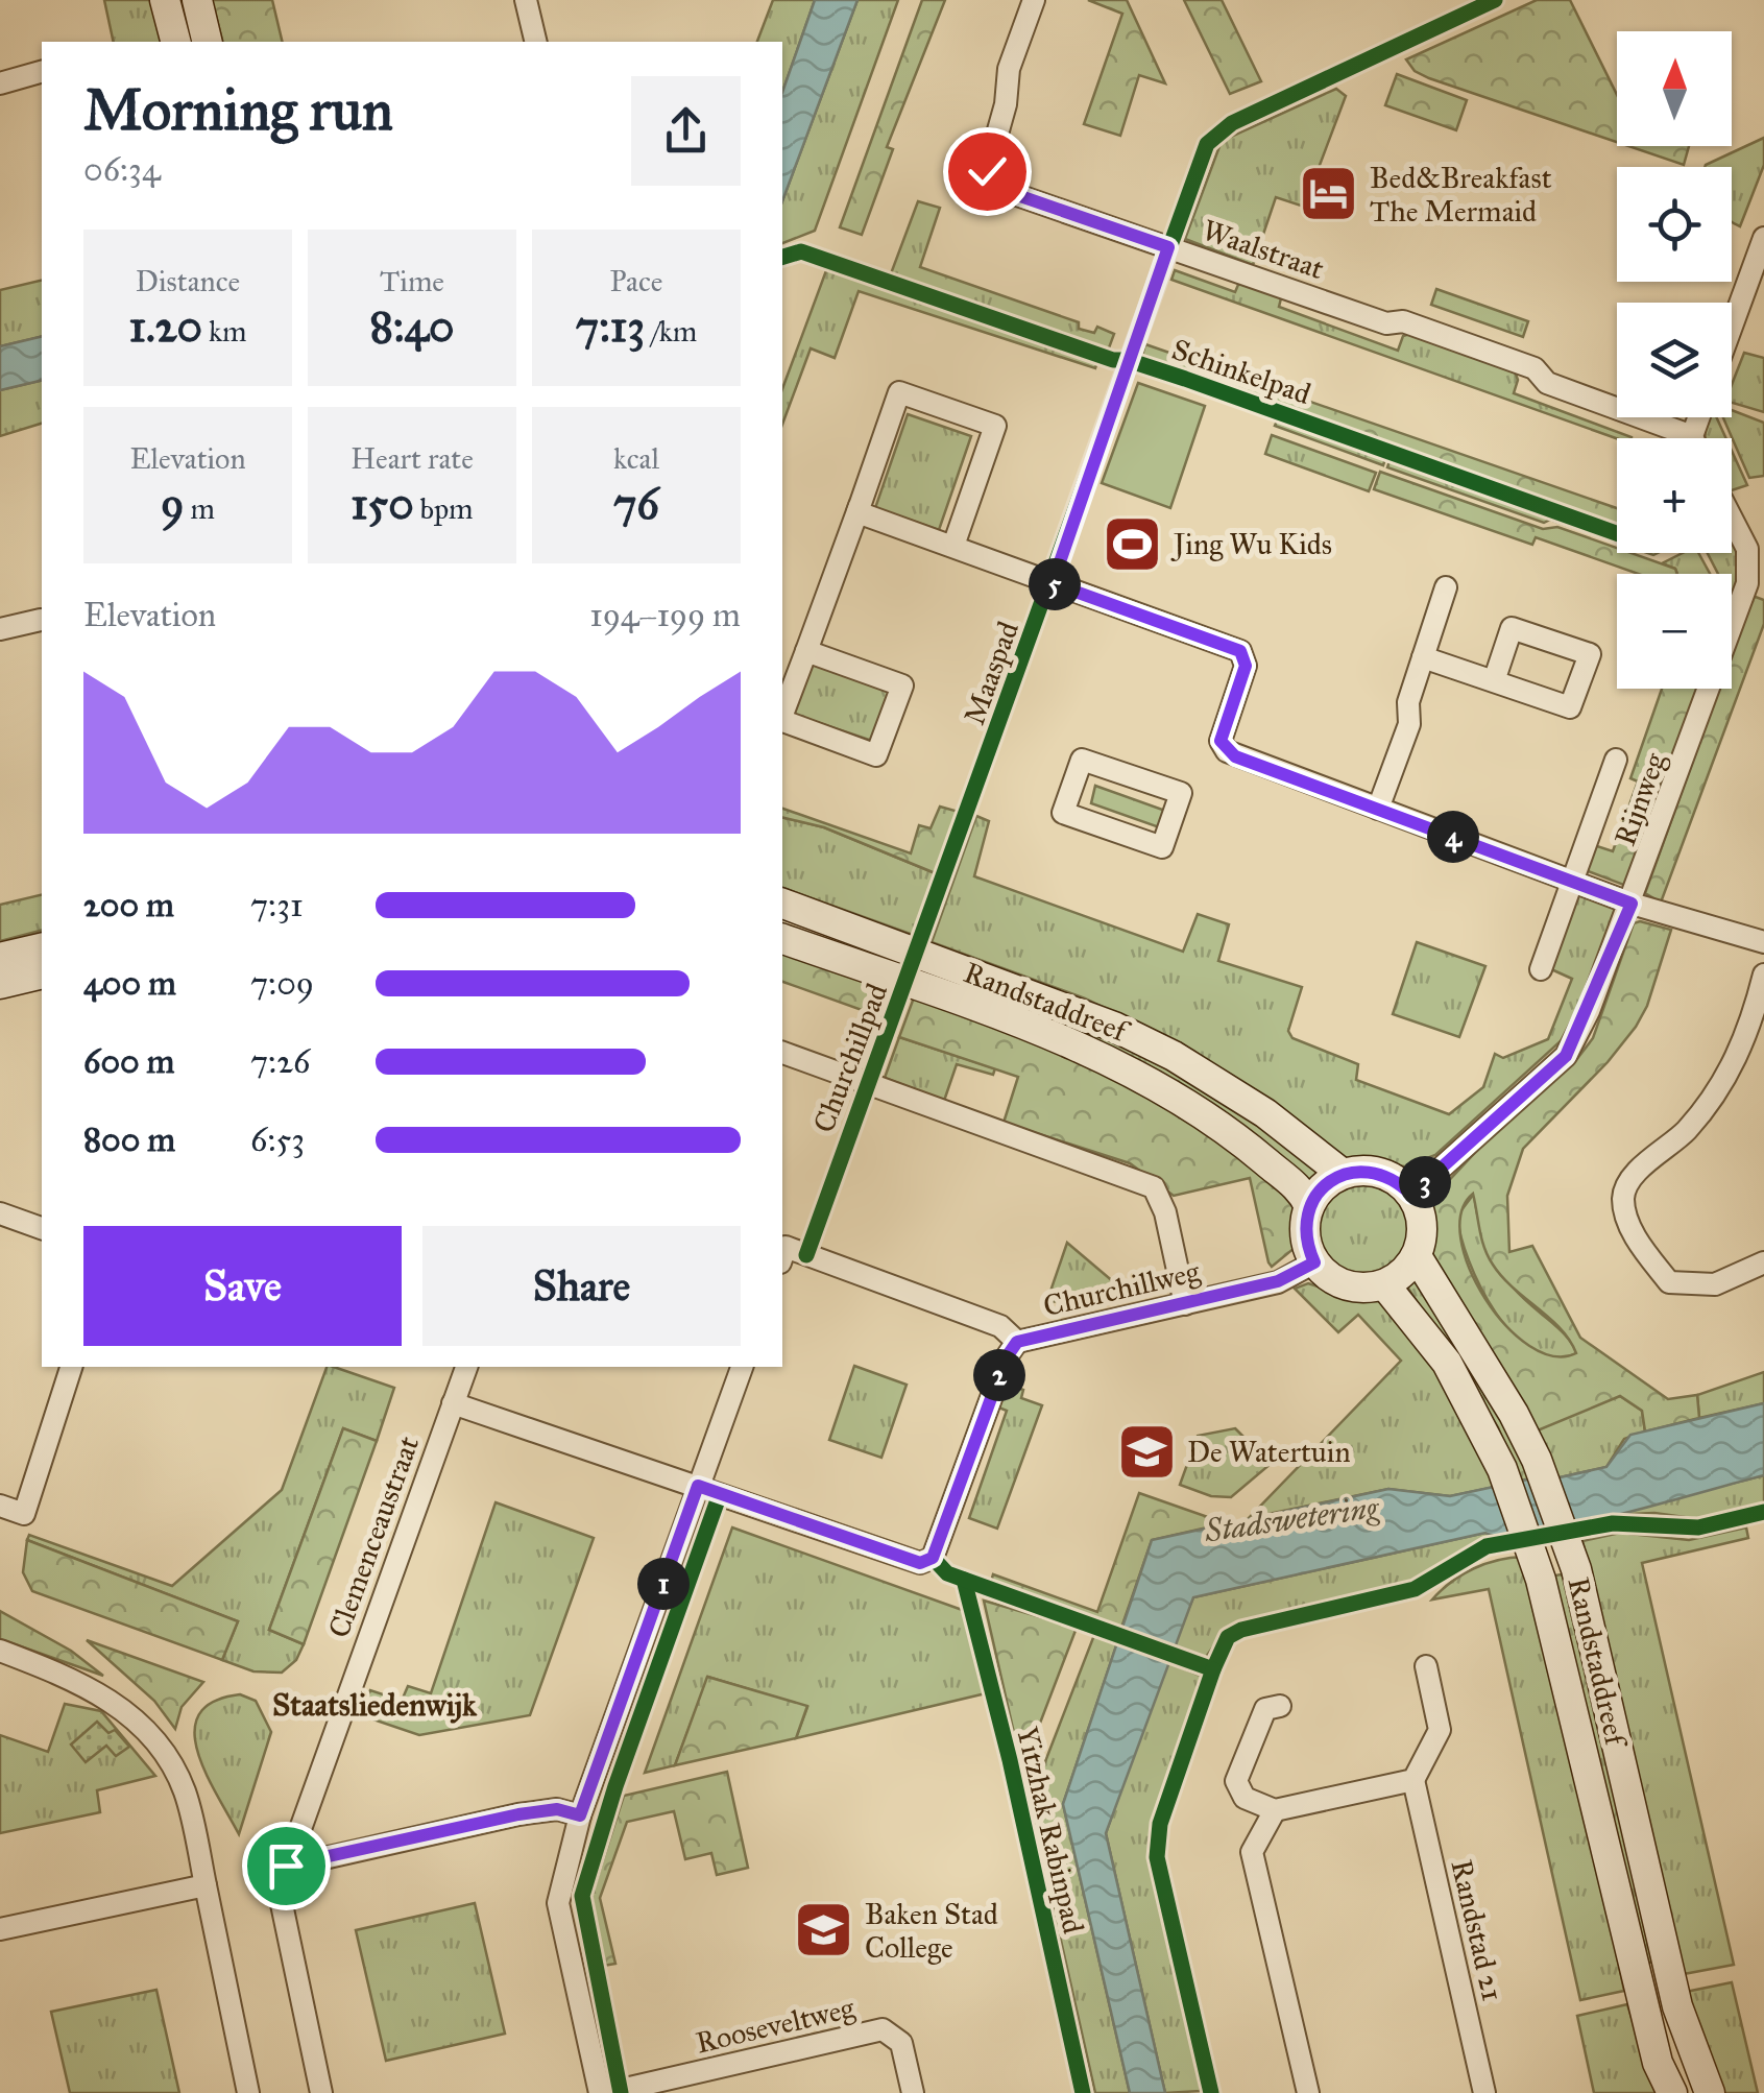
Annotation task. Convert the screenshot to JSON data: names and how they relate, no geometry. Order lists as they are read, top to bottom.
{
  "streets": {
    "main road": ["Randstaddreef"],
    "street": [
      "Waalstraat",
      "Rijnweg",
      "Churchillweg",
      "Clemenceaustraat",
      "Randstad 21",
      "Rooseveltweg"
    ],
    "cycle path": ["Schinkelpad", "Maaspad", "Yitzhak Rabinpad"]
  },
  "crossings": [
    ["Rijnweg", "Randstaddreef"],
    ["Rijnweg", "Churchillweg"],
    ["Randstaddreef", "Churchillweg"]
  ],
  "districts": ["Staatsliedenwijk"],
  "water": ["Stadswetering"],
  "places": {
    "hotel": ["Bed&Breakfast The Mermaid"],
    "sports": ["Jing Wu Kids"],
    "school or university": ["De Watertuin", "Baken Stad College"]
  },
  "north": "top",
  "page": {
    "map_buttons": ["+", "−"],
    "heading": ["Morning run", "06:34"],
    "stats": [
      ["Distance", "1.20 km"],
      ["Time", "8:40"],
      ["Pace", "7:13 /km"],
      ["Elevation", "9 m"],
      ["Heart rate", "150 bpm"],
      ["kcal", "76"]
    ],
    "pins": [
      "5",
      "4",
      "3",
      "2",
      "1"
    ],
    "chart": ["Elevation", "194–199 m"],
    "list": [
      {
        "name": "200 m",
        "note": "7:31"
      },
      {
        "name": "400 m",
        "note": "7:09"
      },
      {
        "name": "600 m",
        "note": "7:26"
      },
      {
        "name": "800 m",
        "note": "6:53"
      }
    ],
    "buttons": ["Save", "Share"]
  }
}
